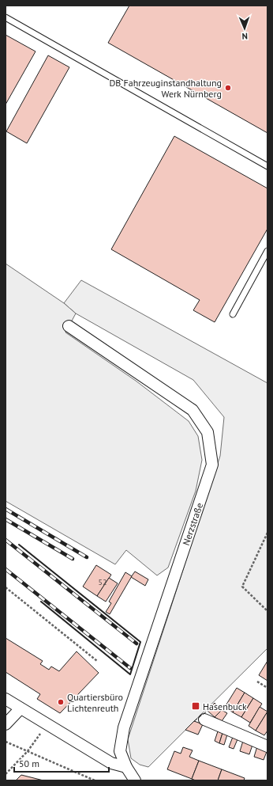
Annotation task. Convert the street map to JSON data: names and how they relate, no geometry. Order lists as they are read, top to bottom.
{
  "streets": {
    "street": ["Nerzstraße"]
  },
  "places": {
    "other": ["DB Fahrzeuginstandhaltung Werk Nürnberg", "Quartiersbüro Lichtenreuth"],
    "transit": ["Hasenbuck"]
  },
  "house_numbers": ["52"],
  "scale_bar": "50 m",
  "north": "bottom"
}
